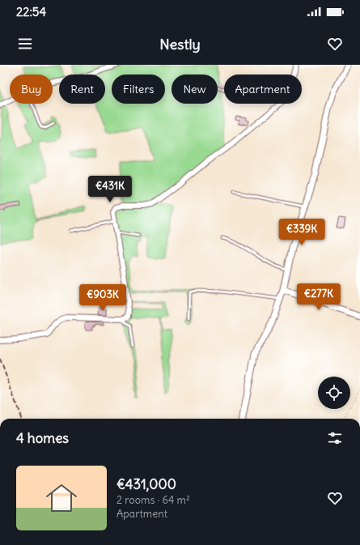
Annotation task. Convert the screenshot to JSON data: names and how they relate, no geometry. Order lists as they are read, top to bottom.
{
  "page": {
    "status": "22:54",
    "header": "Nestly",
    "chip": [
      "Buy",
      "Rent",
      "Filters",
      "New",
      "Apartment"
    ],
    "price": [
      "€431K",
      "€339K",
      "€277K",
      "€903K"
    ],
    "heading": "4 homes",
    "list": [
      {
        "name": "€431,000",
        "note": "2 rooms · 64 m² · Apartment"
      }
    ]
  }
}
